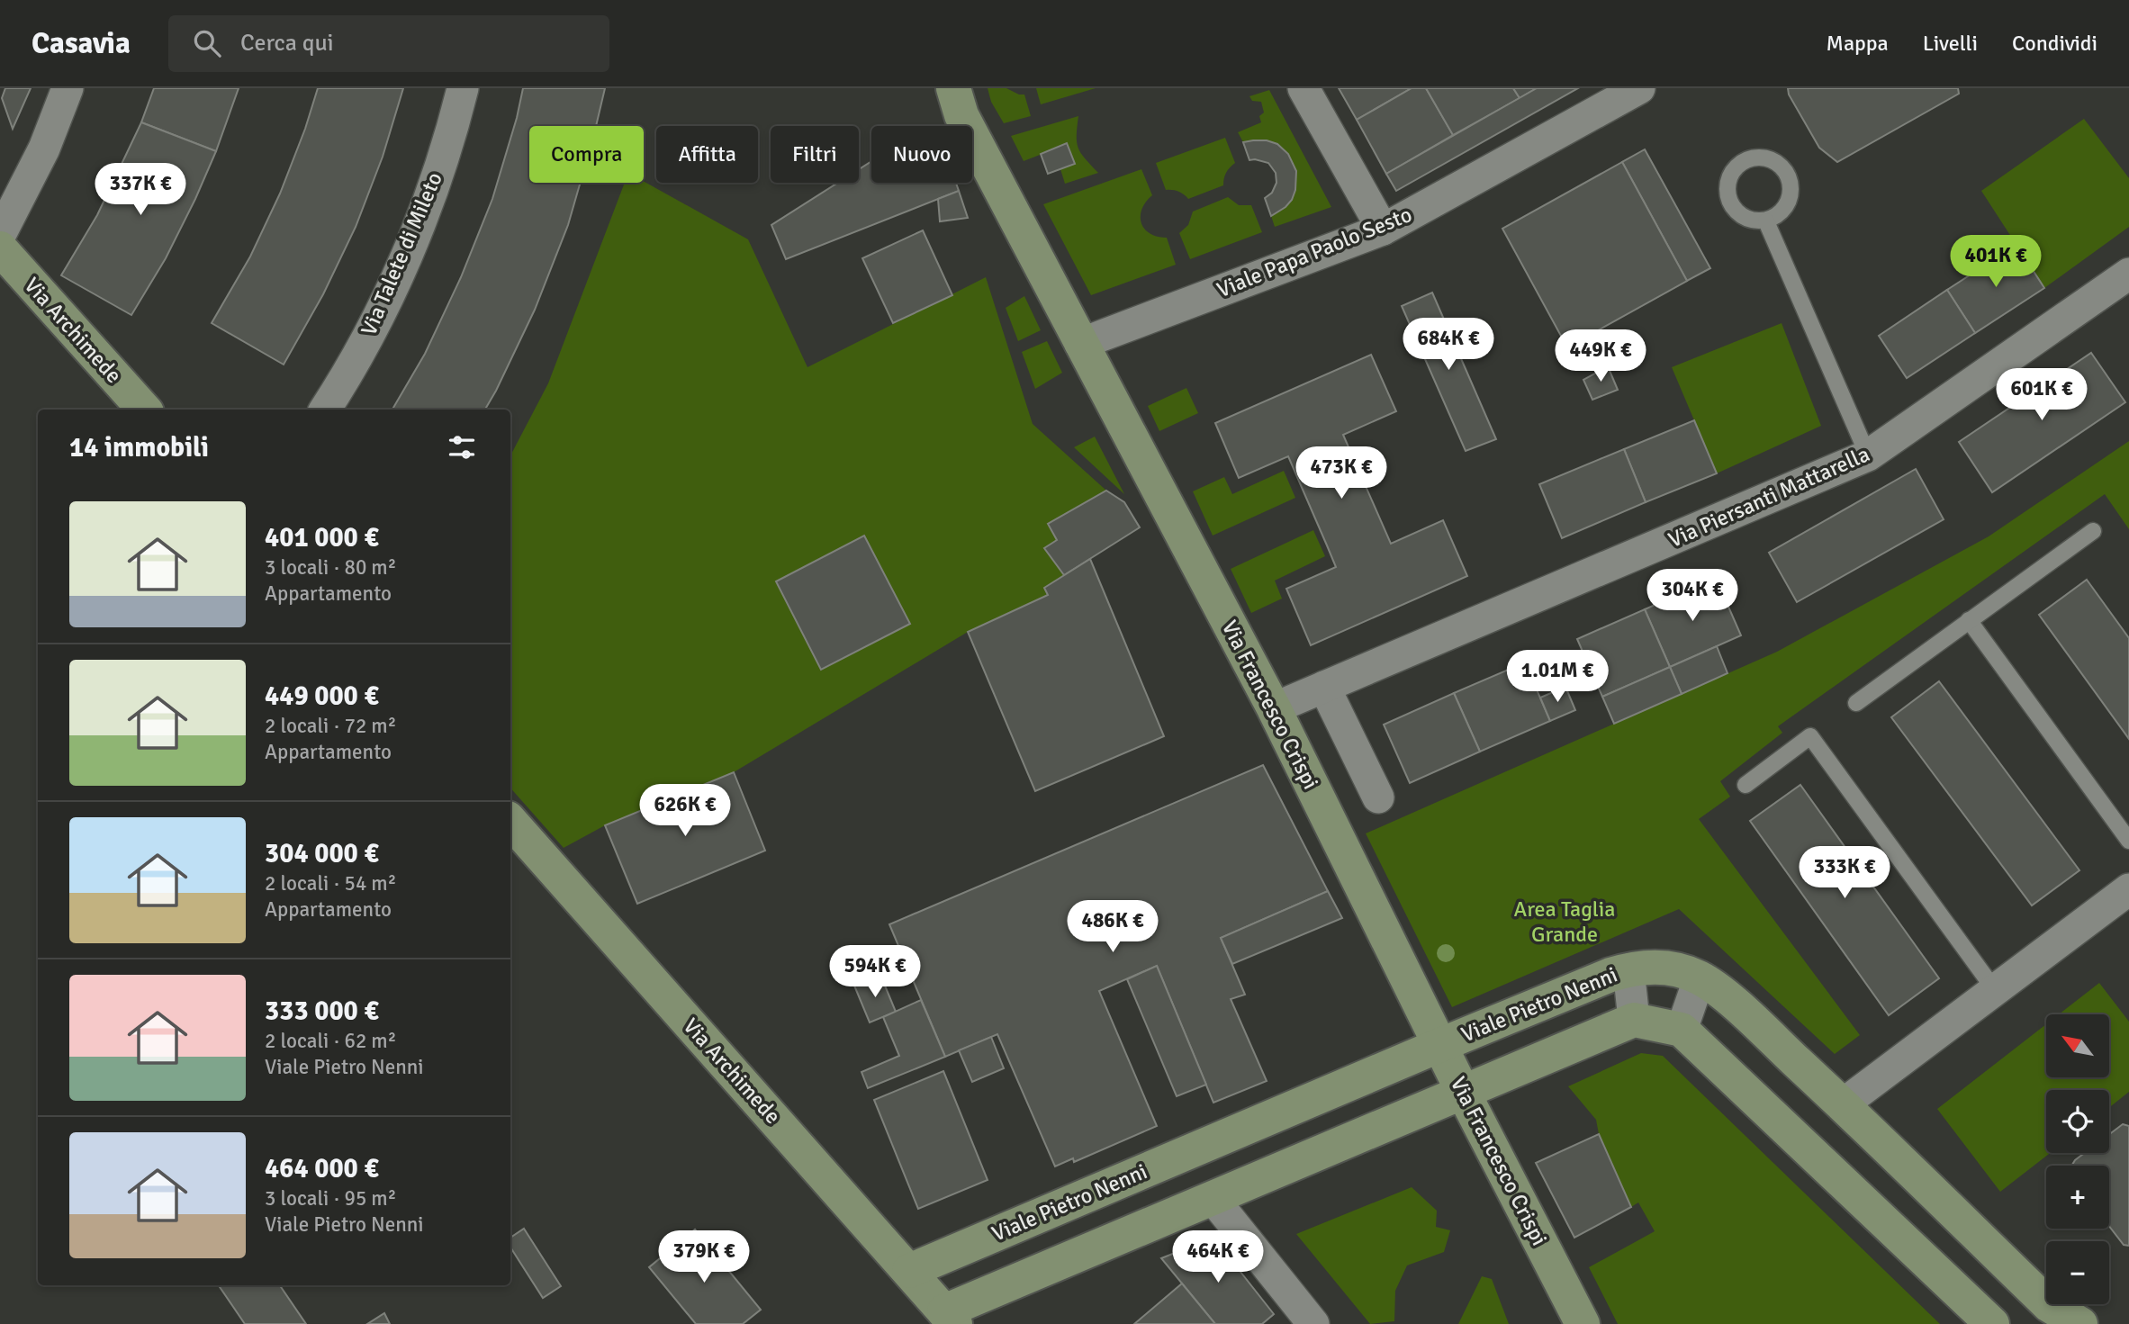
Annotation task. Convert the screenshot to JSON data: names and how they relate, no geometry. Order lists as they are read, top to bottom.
{
  "streets": {
    "street": [
      "Viale Papa Paolo Sesto",
      "Via Talete di Mileto",
      "Via Archimede",
      "Via Piersanti Mattarella",
      "Via Francesco Crispi",
      "Viale Pietro Nenni"
    ]
  },
  "crossings": [
    ["Viale Papa Paolo Sesto", "Via Francesco Crispi"],
    ["Via Archimede", "Viale Pietro Nenni"],
    ["Via Piersanti Mattarella", "Via Francesco Crispi"],
    ["Via Francesco Crispi", "Viale Pietro Nenni"]
  ],
  "parks": ["Area Taglia Grande"],
  "north": "top left",
  "page": {
    "header": "Casavia",
    "search": "Cerca qui",
    "nav": ["Mappa", "Livelli", "Condividi"],
    "chip": [
      "Compra",
      "Affitta",
      "Filtri",
      "Nuovo"
    ],
    "price": [
      "337K €",
      "401K €",
      "684K €",
      "449K €",
      "601K €",
      "473K €",
      "304K €",
      "1.01M €",
      "626K €",
      "333K €",
      "486K €",
      "594K €",
      "379K €",
      "464K €"
    ],
    "heading": "14 immobili",
    "list": [
      {
        "name": "401 000 €",
        "note": "3 locali · 80 m² · Appartamento"
      },
      {
        "name": "449 000 €",
        "note": "2 locali · 72 m² · Appartamento"
      },
      {
        "name": "304 000 €",
        "note": "2 locali · 54 m² · Appartamento"
      },
      {
        "name": "333 000 €",
        "note": "2 locali · 62 m² · Viale Pietro Nenni"
      },
      {
        "name": "464 000 €",
        "note": "3 locali · 95 m² · Viale Pietro Nenni"
      }
    ],
    "map_buttons": ["+", "−"]
  }
}
